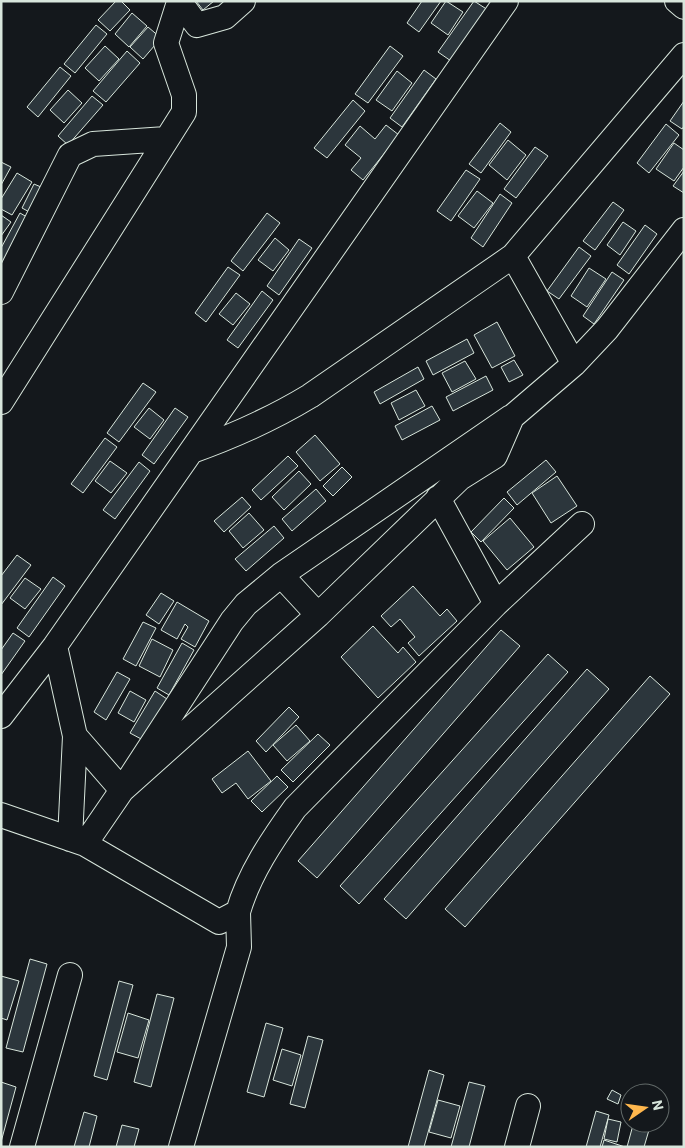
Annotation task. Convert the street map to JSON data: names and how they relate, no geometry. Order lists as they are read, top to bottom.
{
  "north": "right"
}
